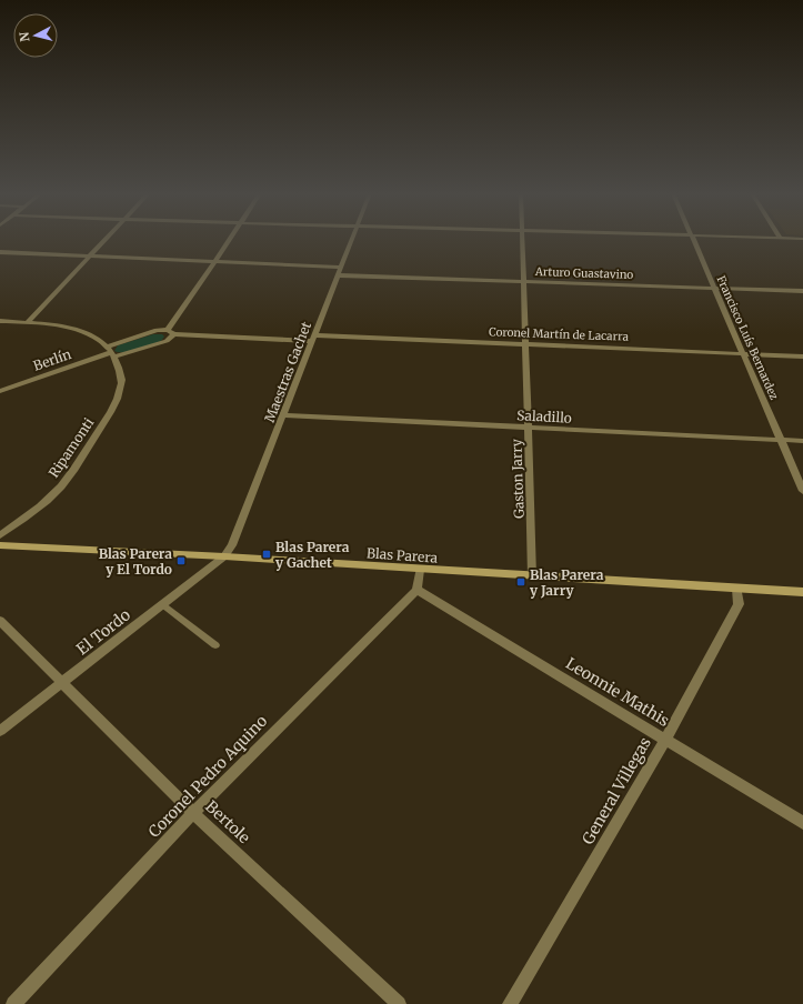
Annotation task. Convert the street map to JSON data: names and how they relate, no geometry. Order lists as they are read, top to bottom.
{
  "streets": {
    "street": [
      "Arturo Guastavino",
      "Coronel Martín de Lacarra",
      "Francisco Luís Bernardez",
      "Berlín",
      "Maestras Gachet",
      "Saladillo",
      "Ripamonti",
      "Gaston Jarry",
      "Blas Parera",
      "El Tordo",
      "Leonnie Mathis",
      "Coronel Pedro Aquino",
      "General Villegas",
      "Bertole"
    ]
  },
  "crossings": [
    ["Arturo Guastavino", "Francisco Luís Bernardez"],
    ["Arturo Guastavino", "Maestras Gachet"],
    ["Arturo Guastavino", "Gaston Jarry"],
    ["Coronel Martín de Lacarra", "Francisco Luís Bernardez"],
    ["Coronel Martín de Lacarra", "Berlín"],
    ["Coronel Martín de Lacarra", "Maestras Gachet"],
    ["Coronel Martín de Lacarra", "Gaston Jarry"],
    ["Francisco Luís Bernardez", "Saladillo"],
    ["Berlín", "Ripamonti"],
    ["Maestras Gachet", "Saladillo"],
    ["Maestras Gachet", "Blas Parera"],
    ["Maestras Gachet", "El Tordo"],
    ["Saladillo", "Gaston Jarry"],
    ["Gaston Jarry", "Blas Parera"],
    ["Blas Parera", "El Tordo"],
    ["Blas Parera", "General Villegas"],
    ["El Tordo", "Bertole"],
    ["Leonnie Mathis", "Coronel Pedro Aquino"],
    ["Leonnie Mathis", "General Villegas"],
    ["Coronel Pedro Aquino", "Bertole"]
  ],
  "places": {
    "transit": ["Blas Parera y Gachet", "Blas Parera y El Tordo", "Blas Parera y Jarry"]
  },
  "north": "left"
}
